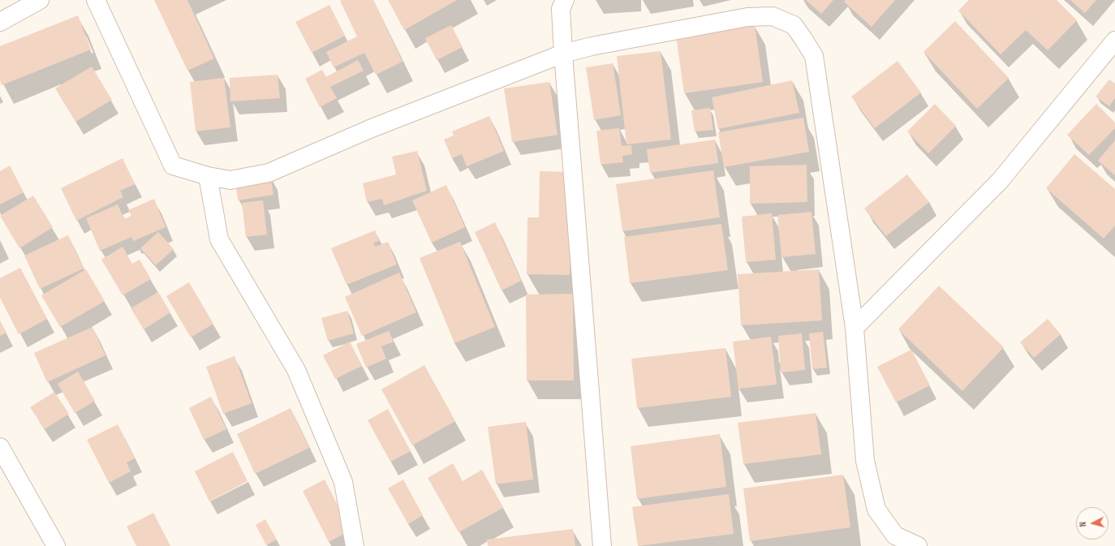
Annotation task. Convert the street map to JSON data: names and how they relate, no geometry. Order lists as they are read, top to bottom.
{
  "north": "left"
}
